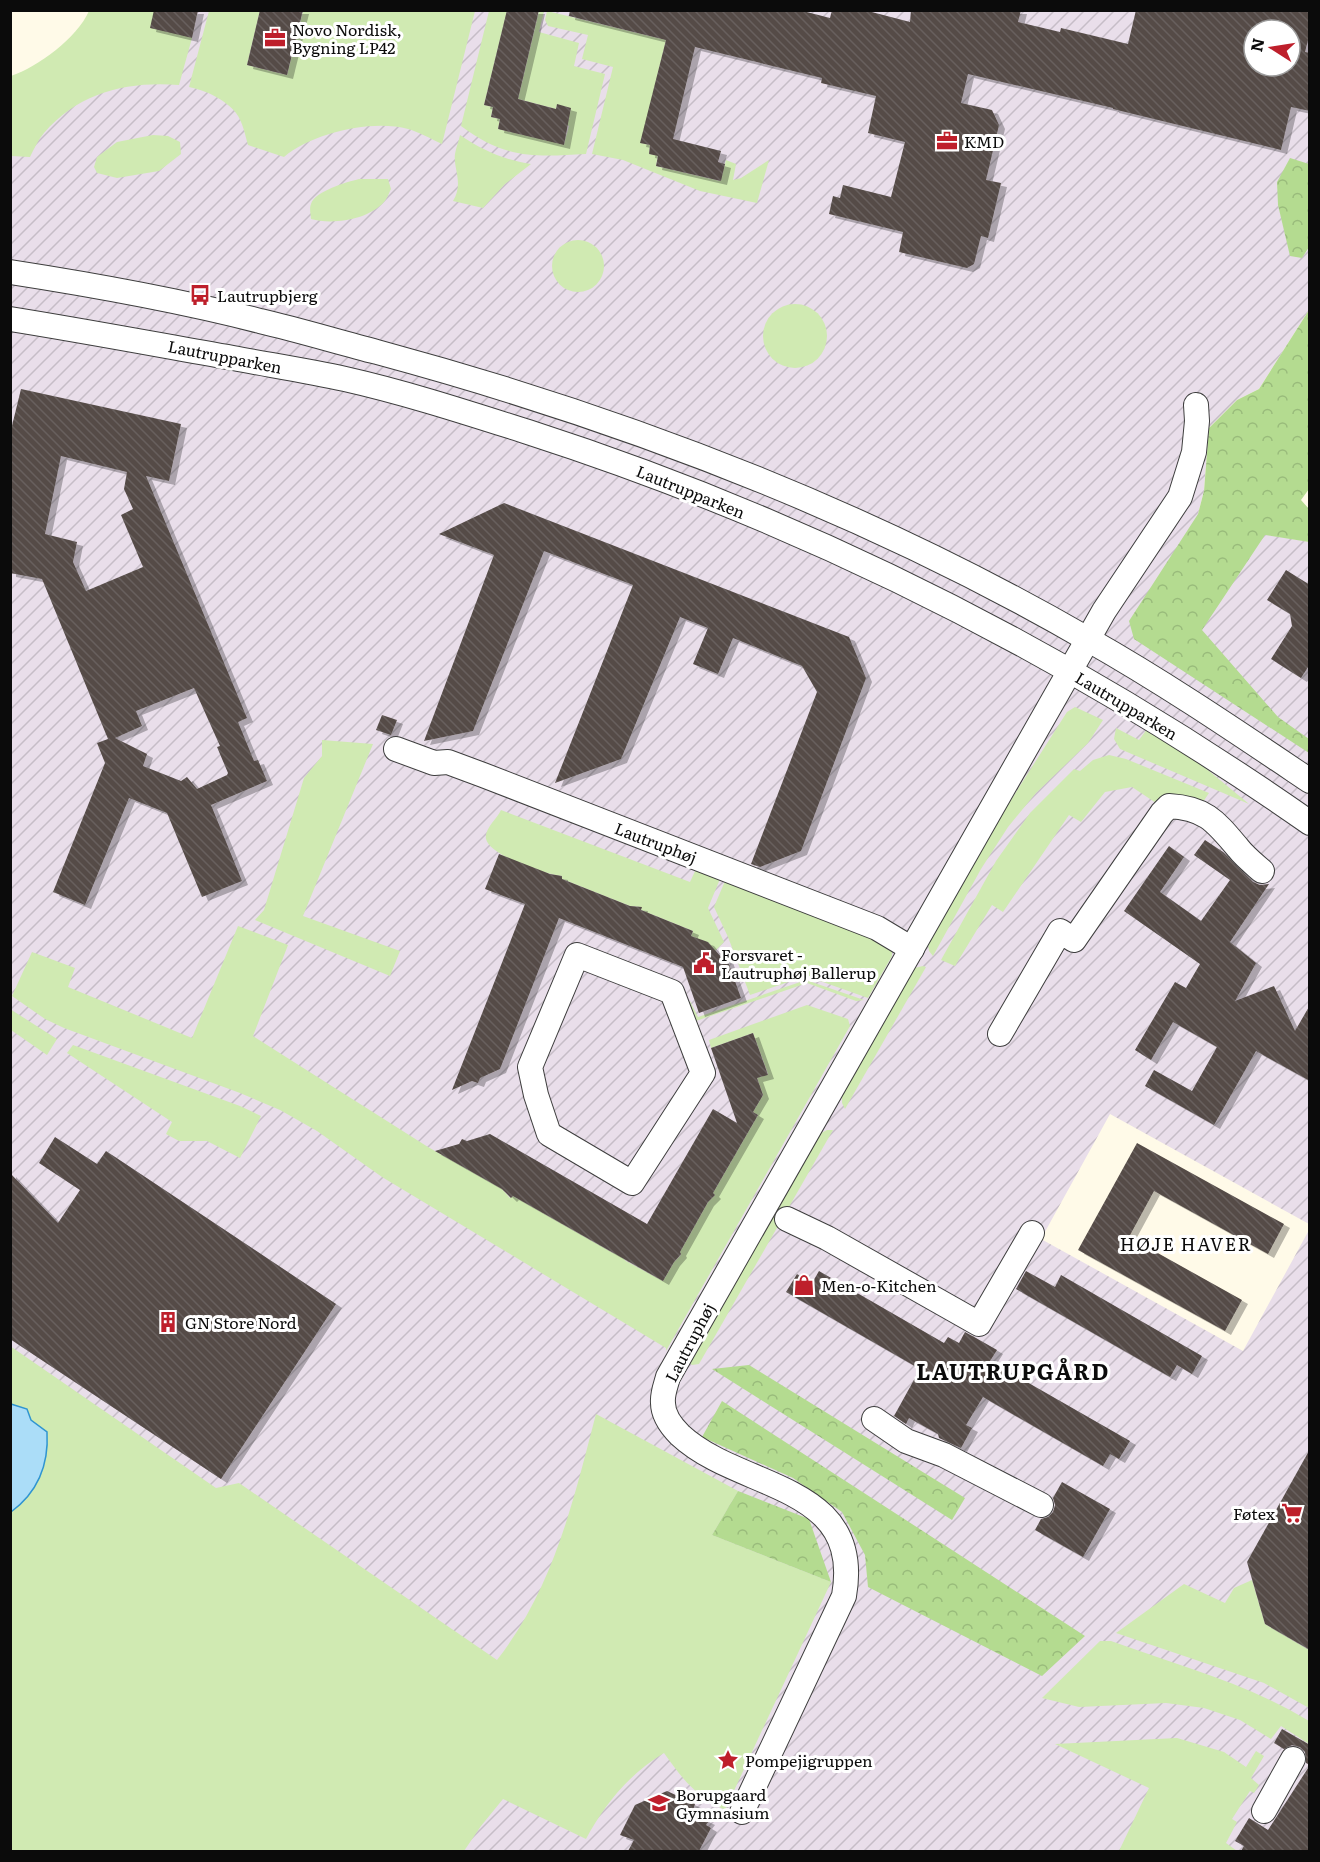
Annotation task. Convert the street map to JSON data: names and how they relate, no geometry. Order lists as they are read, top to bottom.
{
  "streets": {
    "street": ["Lautrupparken", "Lautruphøj"]
  },
  "crossings": [
    ["Lautrupparken", "Lautruphøj"]
  ],
  "districts": ["HØJE HAVER", "LAUTRUPGÅRD"],
  "places": {
    "office": ["Novo Nordisk, Bygning LP42", "KMD"],
    "bus stop": ["Lautrupbjerg"],
    "public building": ["Forsvaret - Lautruphøj Ballerup"],
    "shop": ["Men-o-Kitchen"],
    "building": ["GN Store Nord"],
    "supermarket": ["Føtex"],
    "place": ["Pompejigruppen"],
    "school or university": ["Borupgaard Gymnasium"]
  },
  "north": "left"
}
